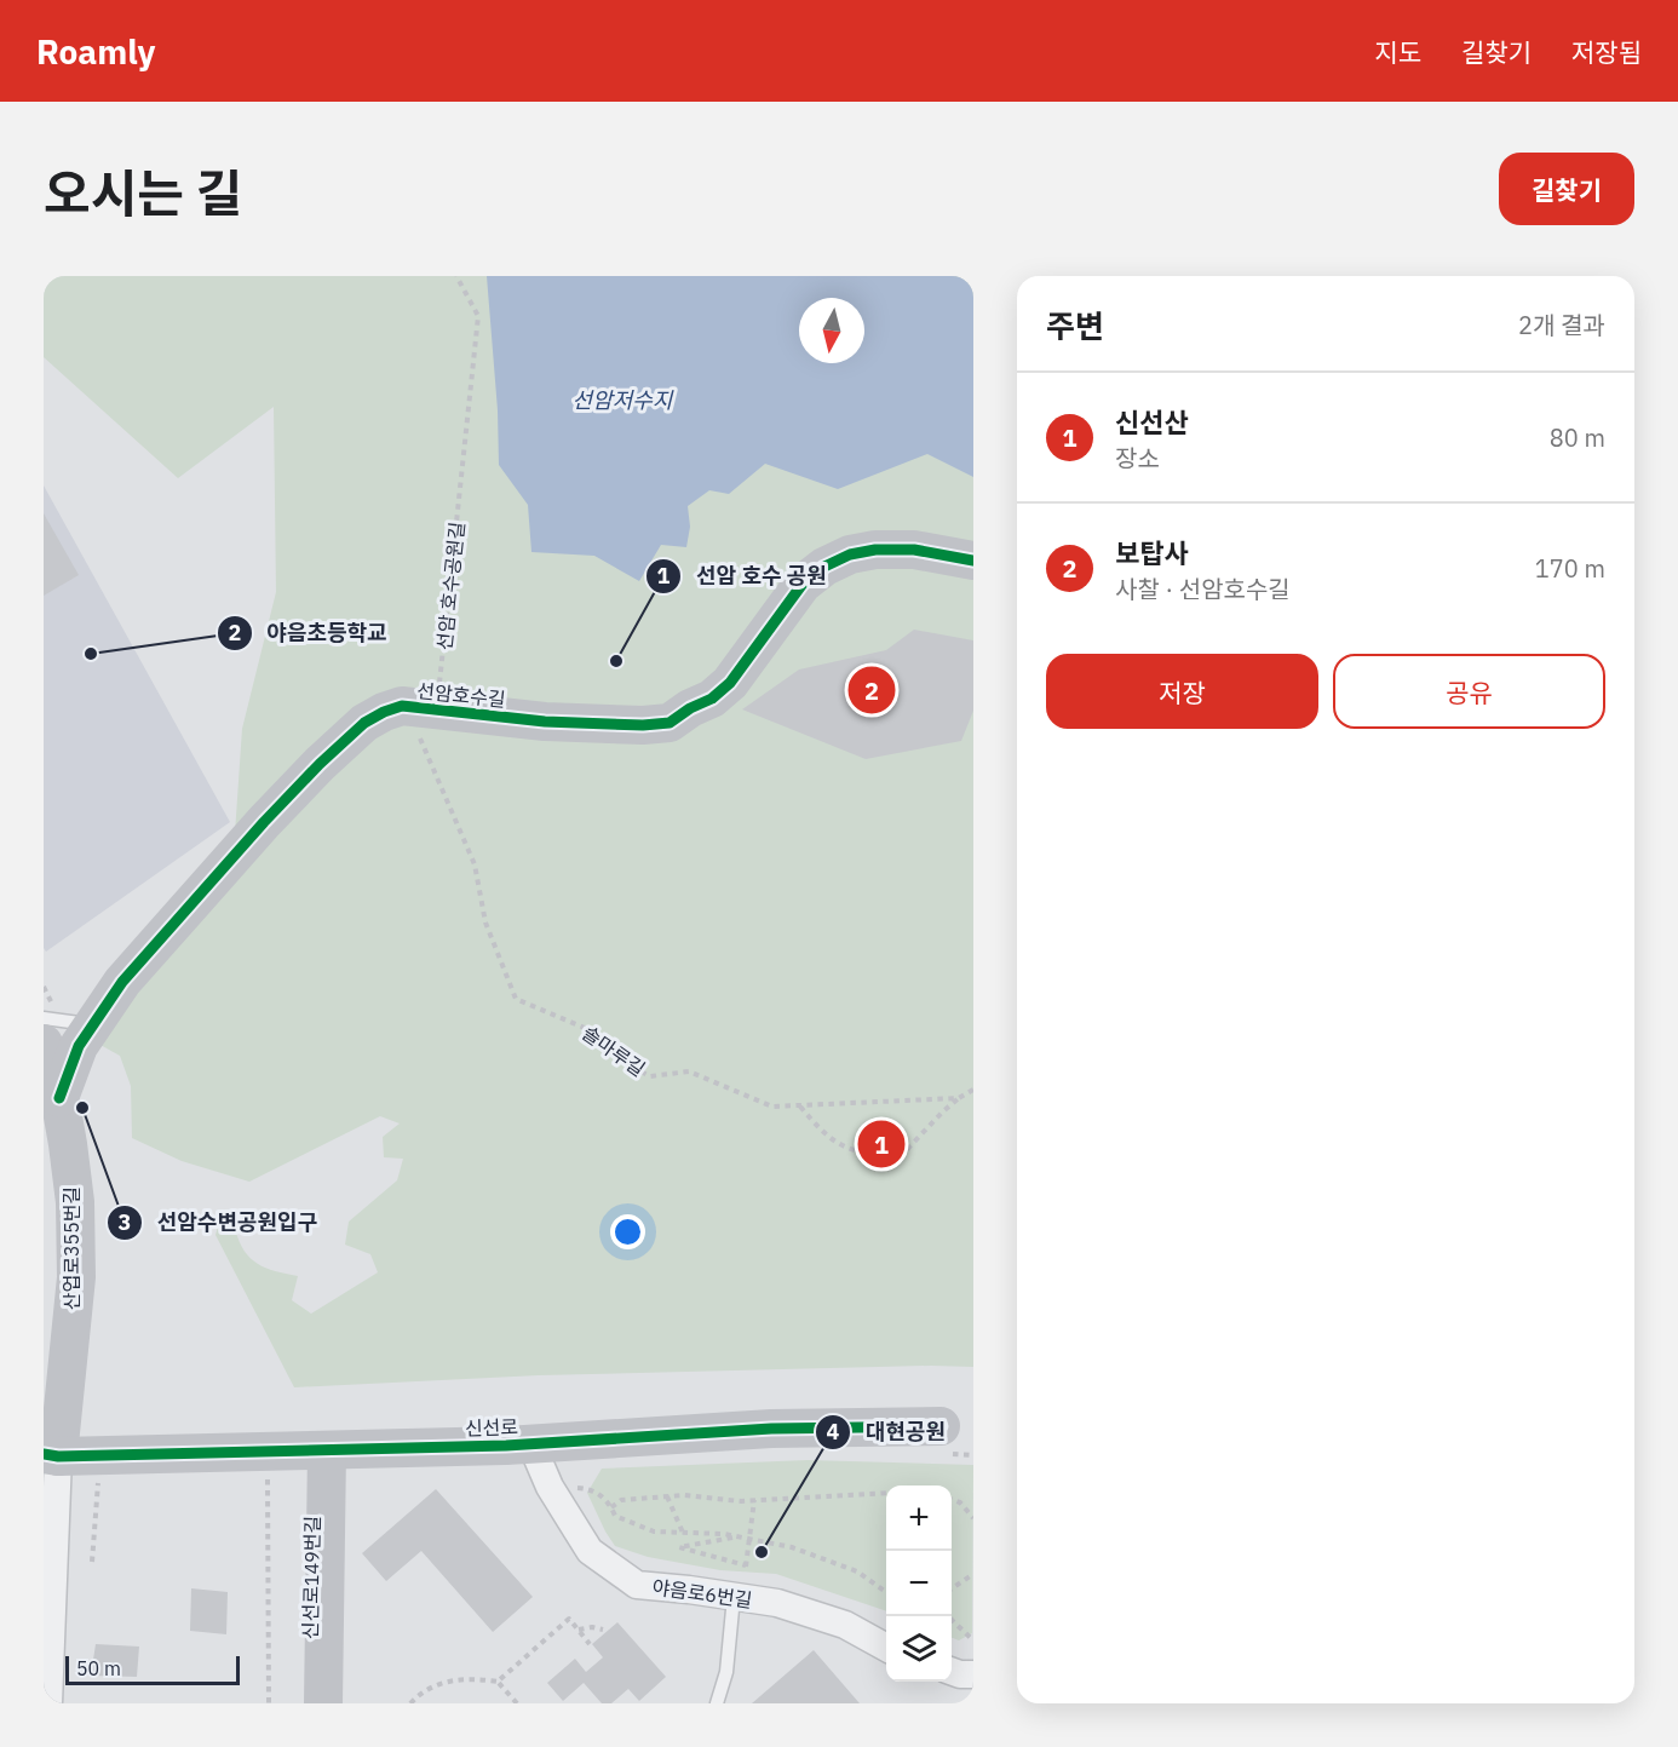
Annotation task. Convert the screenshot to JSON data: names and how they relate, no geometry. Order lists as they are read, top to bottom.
{
  "streets": {
    "street": [
      "선암호수길",
      "산업로355번길",
      "신선로",
      "신선로149번길",
      "야음로6번길"
    ],
    "path": ["선암 호수공원길", "솔마루길"]
  },
  "crossings": [
    ["선암 호수공원길", "선암호수길"],
    ["선암 호수공원길", "솔마루길"],
    ["선암호수길", "솔마루길"],
    ["선암호수길", "산업로355번길"],
    ["산업로355번길", "신선로"],
    ["신선로", "신선로149번길"],
    ["신선로", "야음로6번길"]
  ],
  "water": ["선암저수지"],
  "places": [
    "야음초등학교",
    "선암 호수 공원",
    "선암수변공원입구",
    "대현공원"
  ],
  "scale_bar": "50 m",
  "north": "bottom",
  "page": {
    "header": "Roamly",
    "nav": ["지도", "길찾기", "저장됨"],
    "title": "오시는 길",
    "buttons": [
      "길찾기",
      ["저장", "공유"]
    ],
    "heading": ["주변", "2개 결과"],
    "list": [
      {
        "mark": "1",
        "name": "신선산",
        "note": "장소",
        "value": "80 m"
      },
      {
        "mark": "2",
        "name": "보탑사",
        "note": "사찰 · 선암호수길",
        "value": "170 m"
      }
    ],
    "pins": ["2", "1"],
    "map_buttons": ["+", "−"],
    "scale": "50 m"
  }
}
